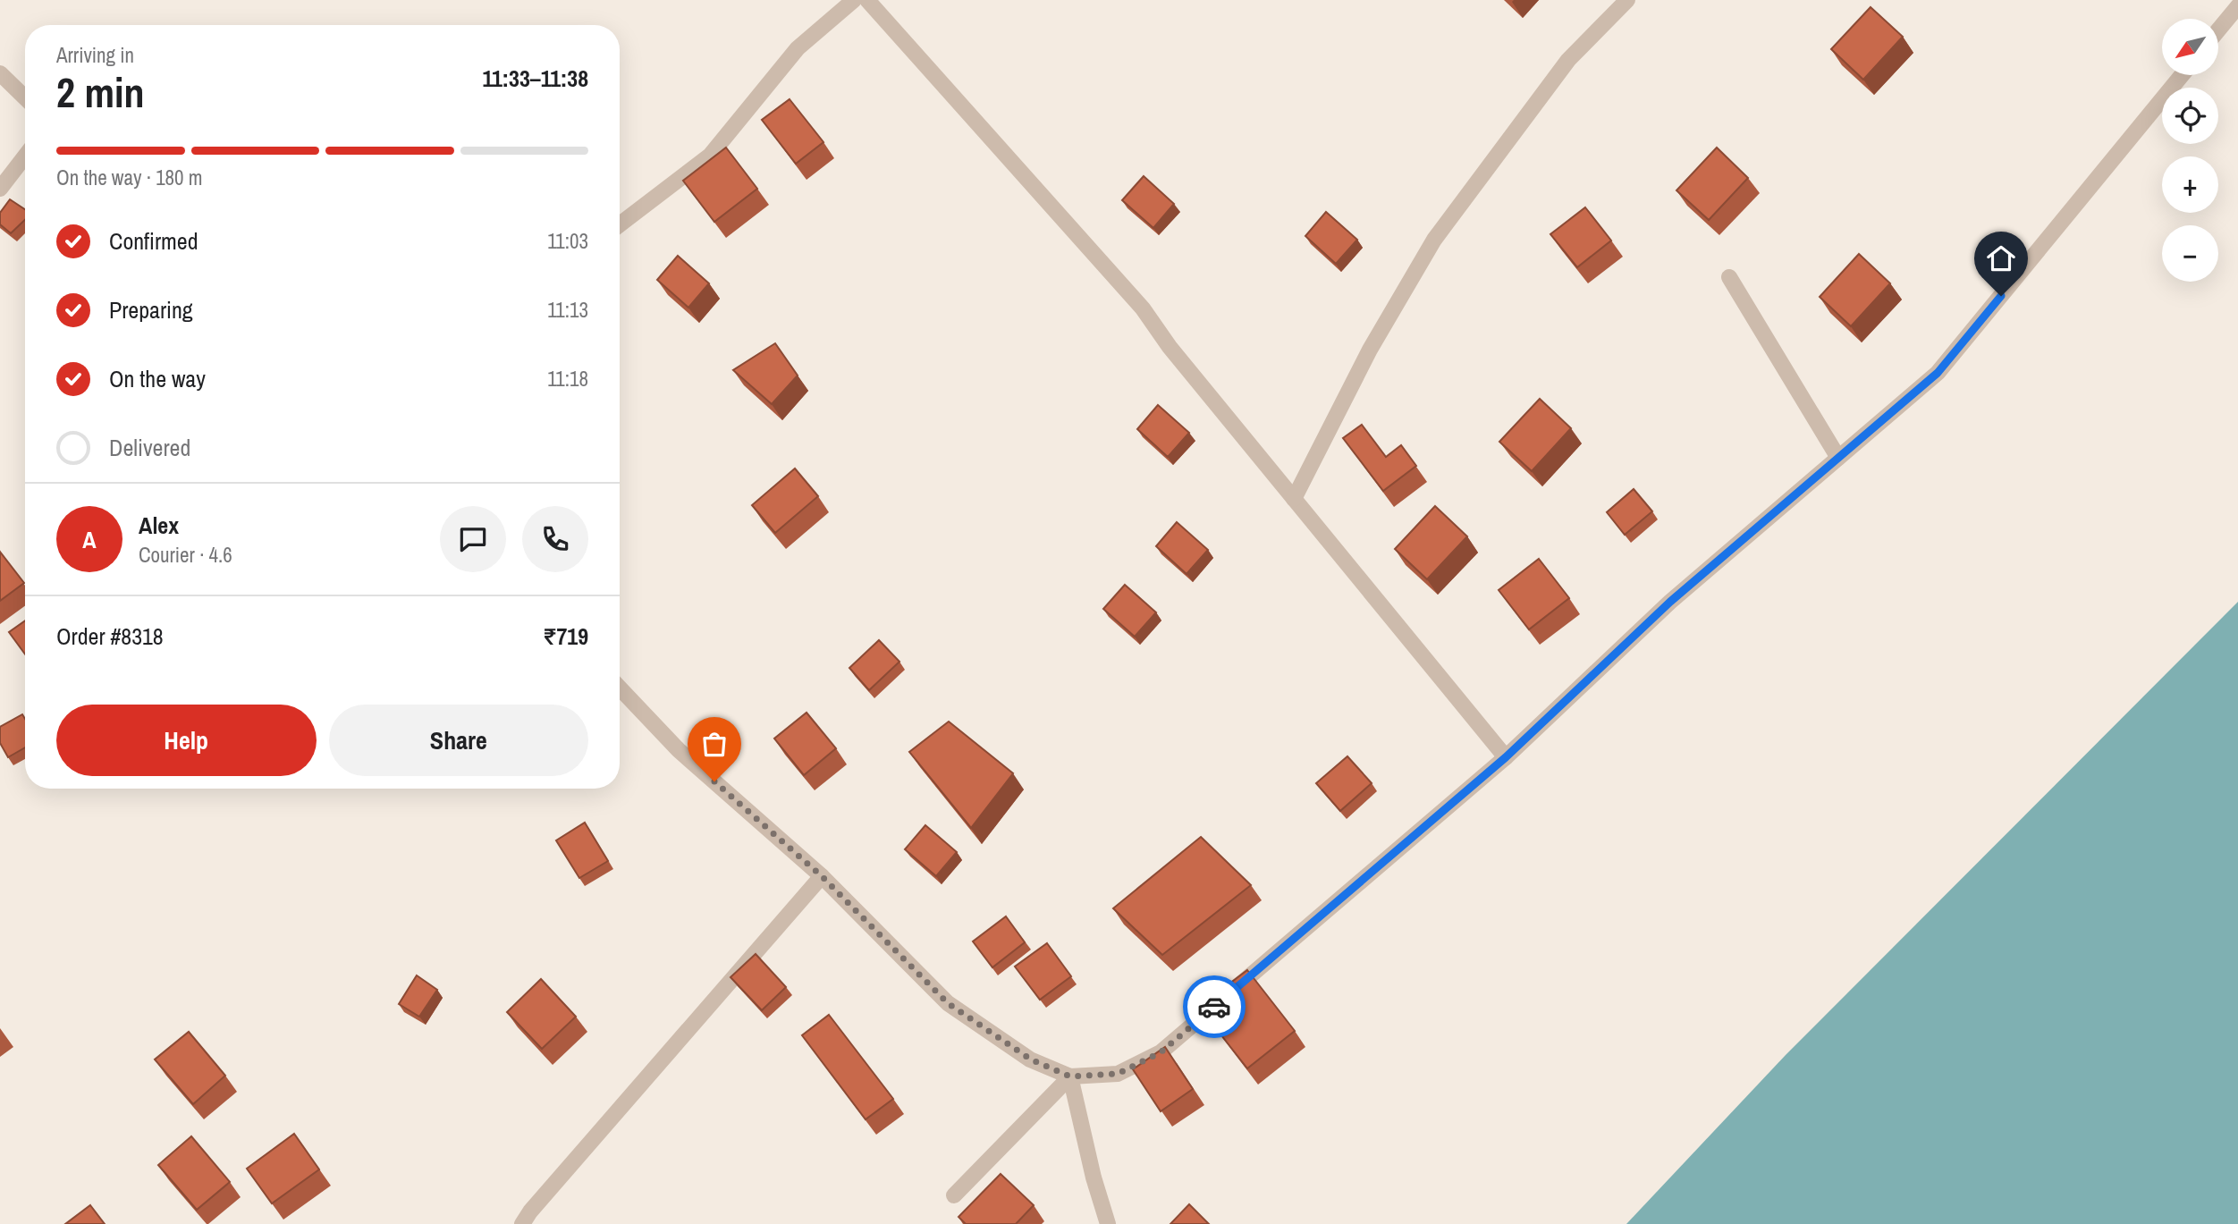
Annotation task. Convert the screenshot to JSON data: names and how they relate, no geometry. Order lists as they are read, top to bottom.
{
  "north": "bottom left",
  "page": {
    "map_buttons": ["+", "−"],
    "heading": ["2 min", "Arriving in", "11:33–11:38"],
    "panel": [
      "Alex",
      "Courier · 4.6",
      "Order #8318",
      "₹719"
    ],
    "bar": "On the way · 180 m",
    "list": [
      ["Confirmed", "11:03"],
      ["Preparing", "11:13"],
      ["On the way", "11:18"],
      "Delivered"
    ],
    "round": "A",
    "buttons": ["Help", "Share"]
  }
}
